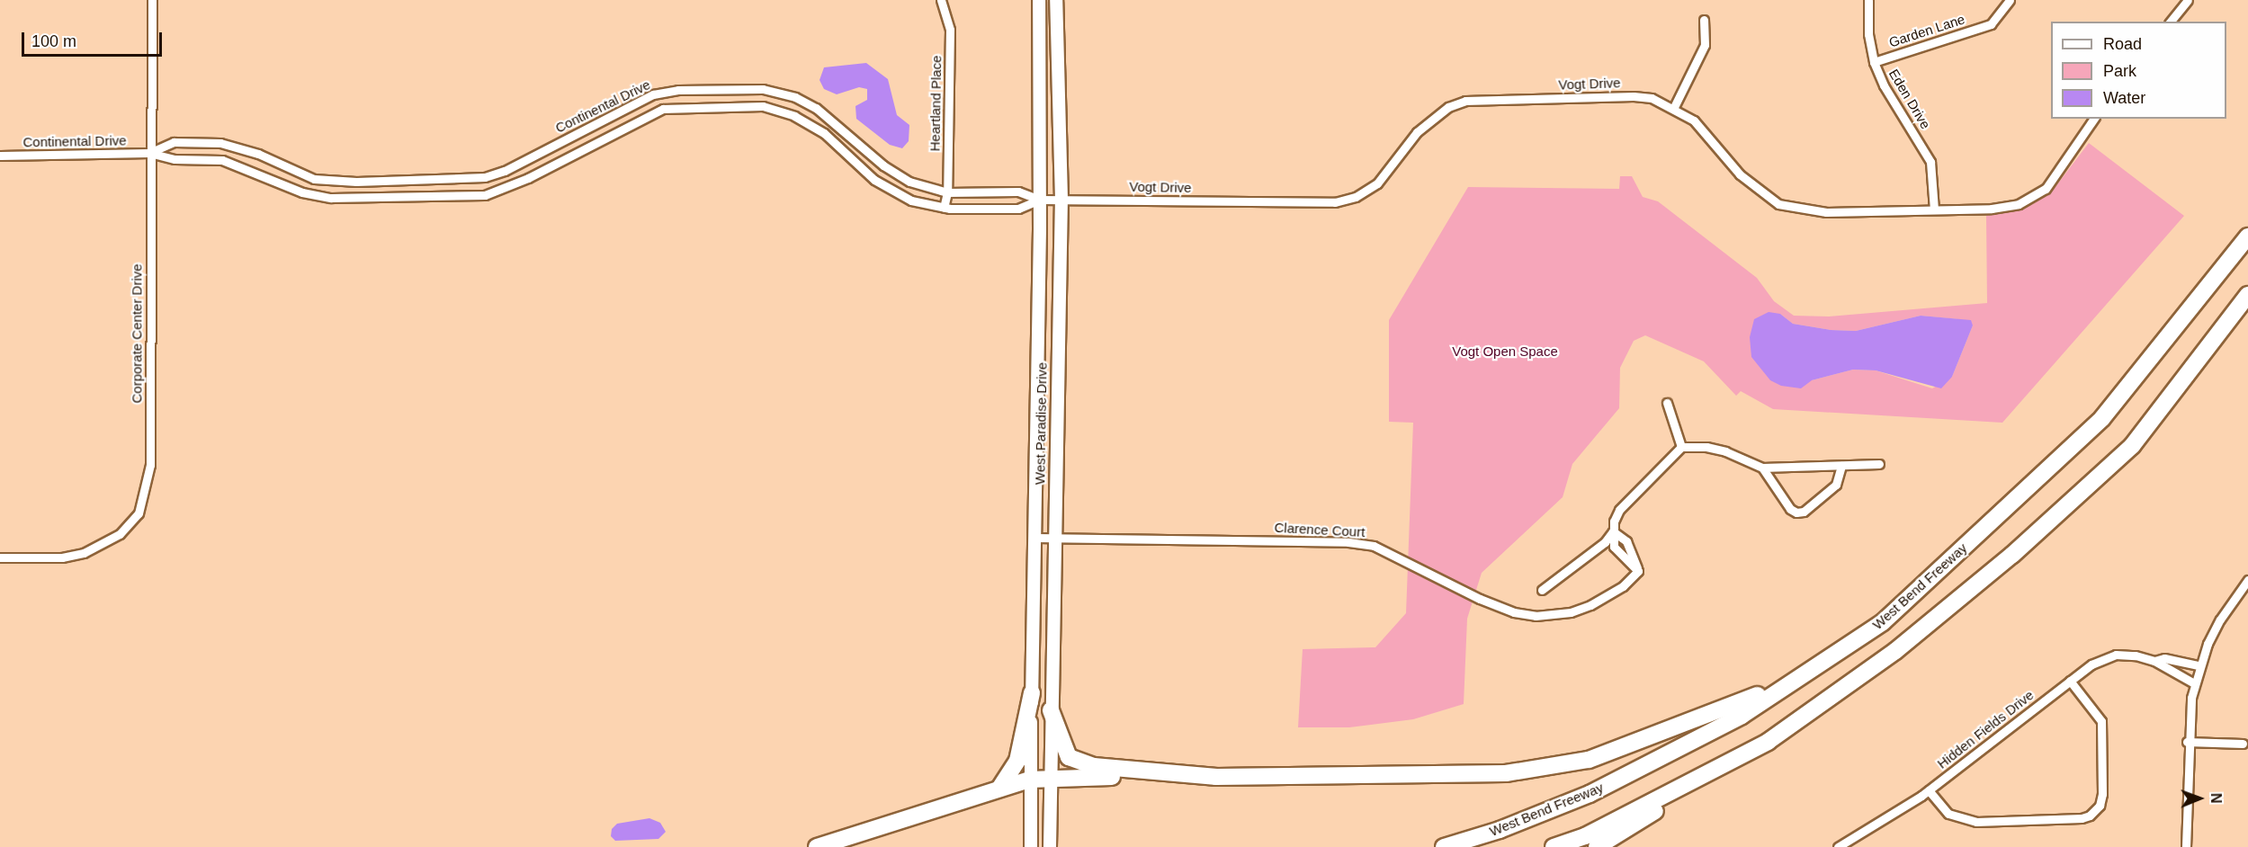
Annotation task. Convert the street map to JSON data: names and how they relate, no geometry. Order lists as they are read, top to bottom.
{
  "streets": {
    "highway": ["West Bend Freeway"],
    "street": [
      "Garden Lane",
      "Vogt Drive",
      "Eden Drive",
      "Heartland Place",
      "Continental Drive",
      "Corporate Center Drive",
      "West Paradise Drive",
      "Clarence Court",
      "Hidden Fields Drive"
    ]
  },
  "crossings": [
    ["Garden Lane", "Eden Drive"],
    ["Vogt Drive", "Eden Drive"],
    ["Vogt Drive", "Continental Drive"],
    ["Vogt Drive", "West Paradise Drive"],
    ["Heartland Place", "Continental Drive"],
    ["Continental Drive", "Corporate Center Drive"],
    ["Continental Drive", "West Paradise Drive"],
    ["West Paradise Drive", "Clarence Court"]
  ],
  "parks": ["Vogt Open Space"],
  "legend": ["Road", "Park", "Water"],
  "scale_bar": "100 m",
  "north": "right"
}
